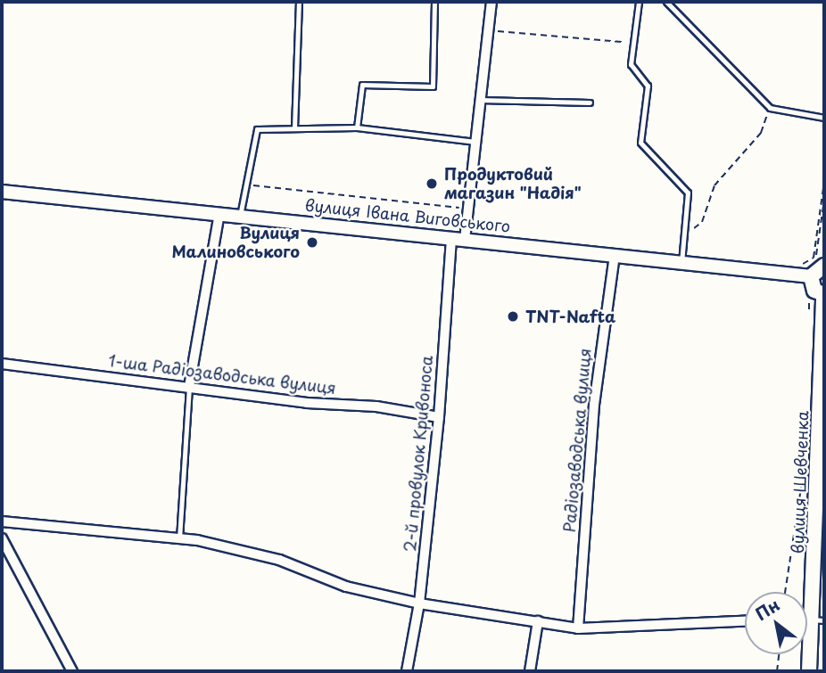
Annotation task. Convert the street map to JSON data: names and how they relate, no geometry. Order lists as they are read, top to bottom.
{
  "streets": {
    "main road": ["вулиця Шевченка"],
    "street": [
      "вулиця Івана Виговського",
      "1-ша Радіозаводська вулиця",
      "Радіозаводська вулиця",
      "2-й провулок Кривоноса"
    ]
  },
  "crossings": [
    ["вулиця Івана Виговського", "Радіозаводська вулиця"],
    ["вулиця Івана Виговського", "2-й провулок Кривоноса"],
    ["1-ша Радіозаводська вулиця", "2-й провулок Кривоноса"]
  ],
  "places": ["Продуктовий магазин \"Надія\"", "Вулиця Малиновського", "TNT-Nafta"],
  "north": "top left"
}
